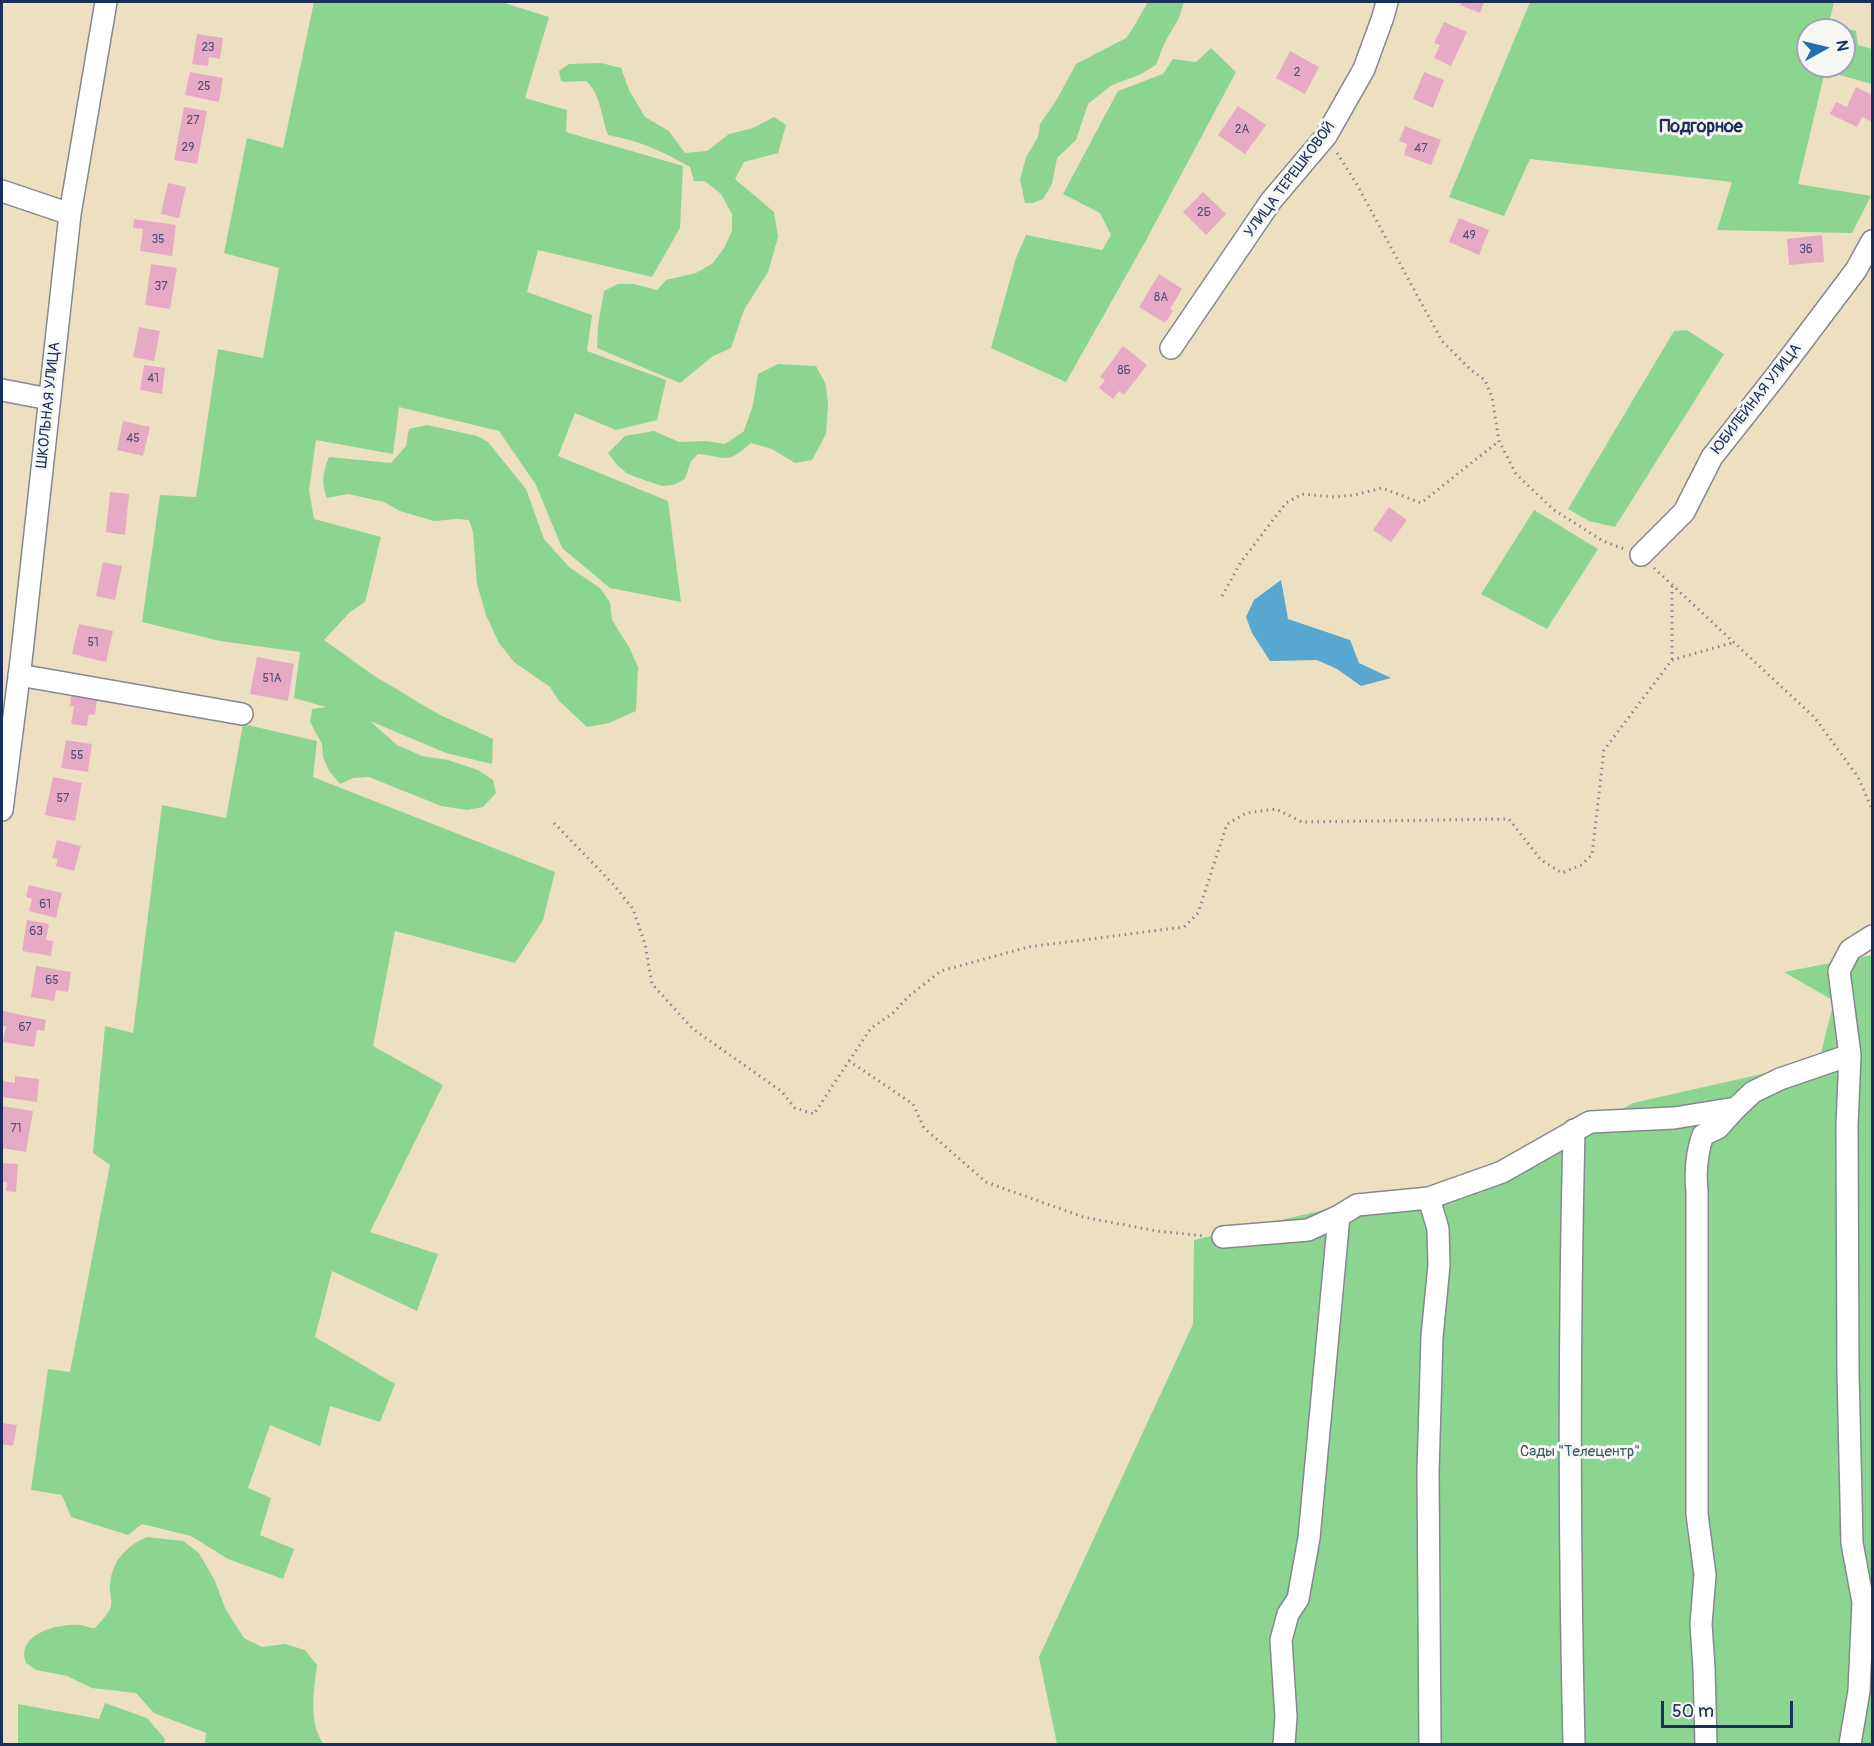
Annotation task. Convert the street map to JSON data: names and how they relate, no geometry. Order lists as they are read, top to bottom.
{
  "streets": {
    "street": ["УЛИЦА ТЕРЕШКОВОЙ", "ЮБИЛЕЙНАЯ УЛИЦА", "ШКОЛЬНАЯ УЛИЦА"]
  },
  "districts": ["Подгорное"],
  "parks": ["Сады \"Телецентр\""],
  "house_numbers": [
    "23",
    "2",
    "25",
    "27",
    "2А",
    "29",
    "47",
    "2Б",
    "49",
    "35",
    "36",
    "37",
    "8А",
    "8Б",
    "41",
    "45",
    "51",
    "51А",
    "55",
    "57",
    "61",
    "63",
    "65",
    "67",
    "71"
  ],
  "scale_bar": "50 m",
  "north": "right"
}
